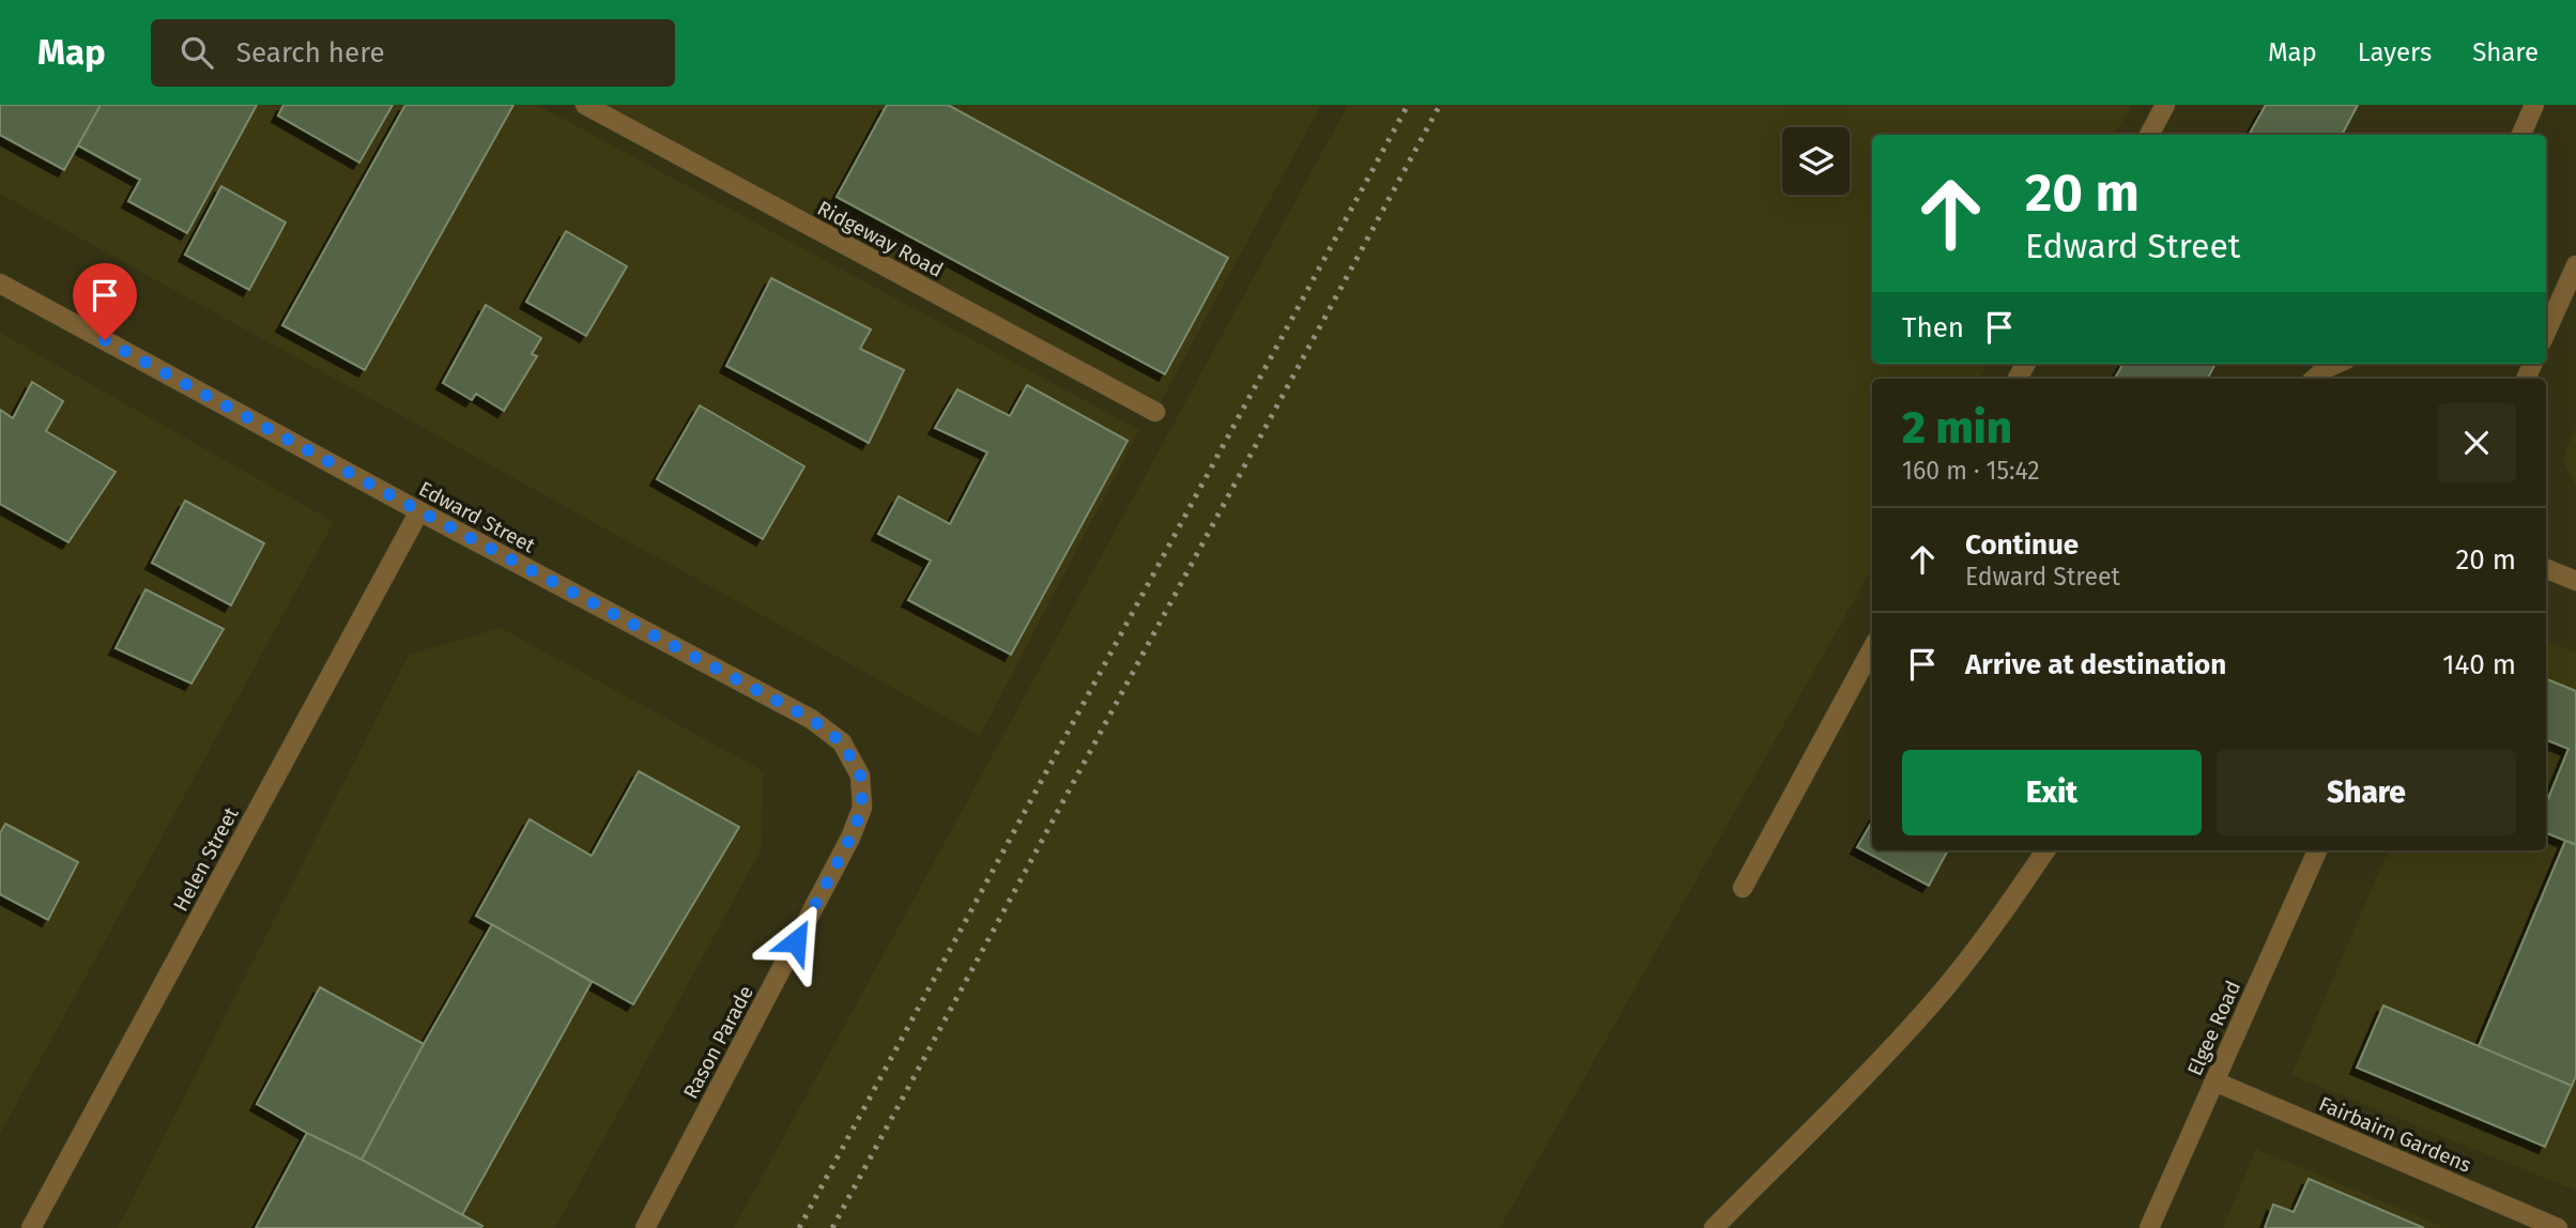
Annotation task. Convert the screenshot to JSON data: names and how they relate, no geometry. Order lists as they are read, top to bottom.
{
  "streets": {
    "street": [
      "Ridgeway Road",
      "Edward Street",
      "Helen Street",
      "Elgee Road",
      "Rason Parade",
      "Fairbairn Gardens"
    ]
  },
  "crossings": [
    ["Edward Street", "Helen Street"],
    ["Edward Street", "Rason Parade"],
    ["Elgee Road", "Fairbairn Gardens"]
  ],
  "page": {
    "header": "Map",
    "search": "Search here",
    "nav": ["Map", "Layers", "Share"],
    "turn": ["20 m", "Edward Street"],
    "then": "Then",
    "heading": ["2 min", "160 m · 15:42"],
    "list": [
      {
        "name": "Continue",
        "note": "Edward Street",
        "value": "20 m"
      },
      {
        "name": "Arrive at destination",
        "value": "140 m"
      }
    ],
    "buttons": ["Exit", "Share"]
  }
}
